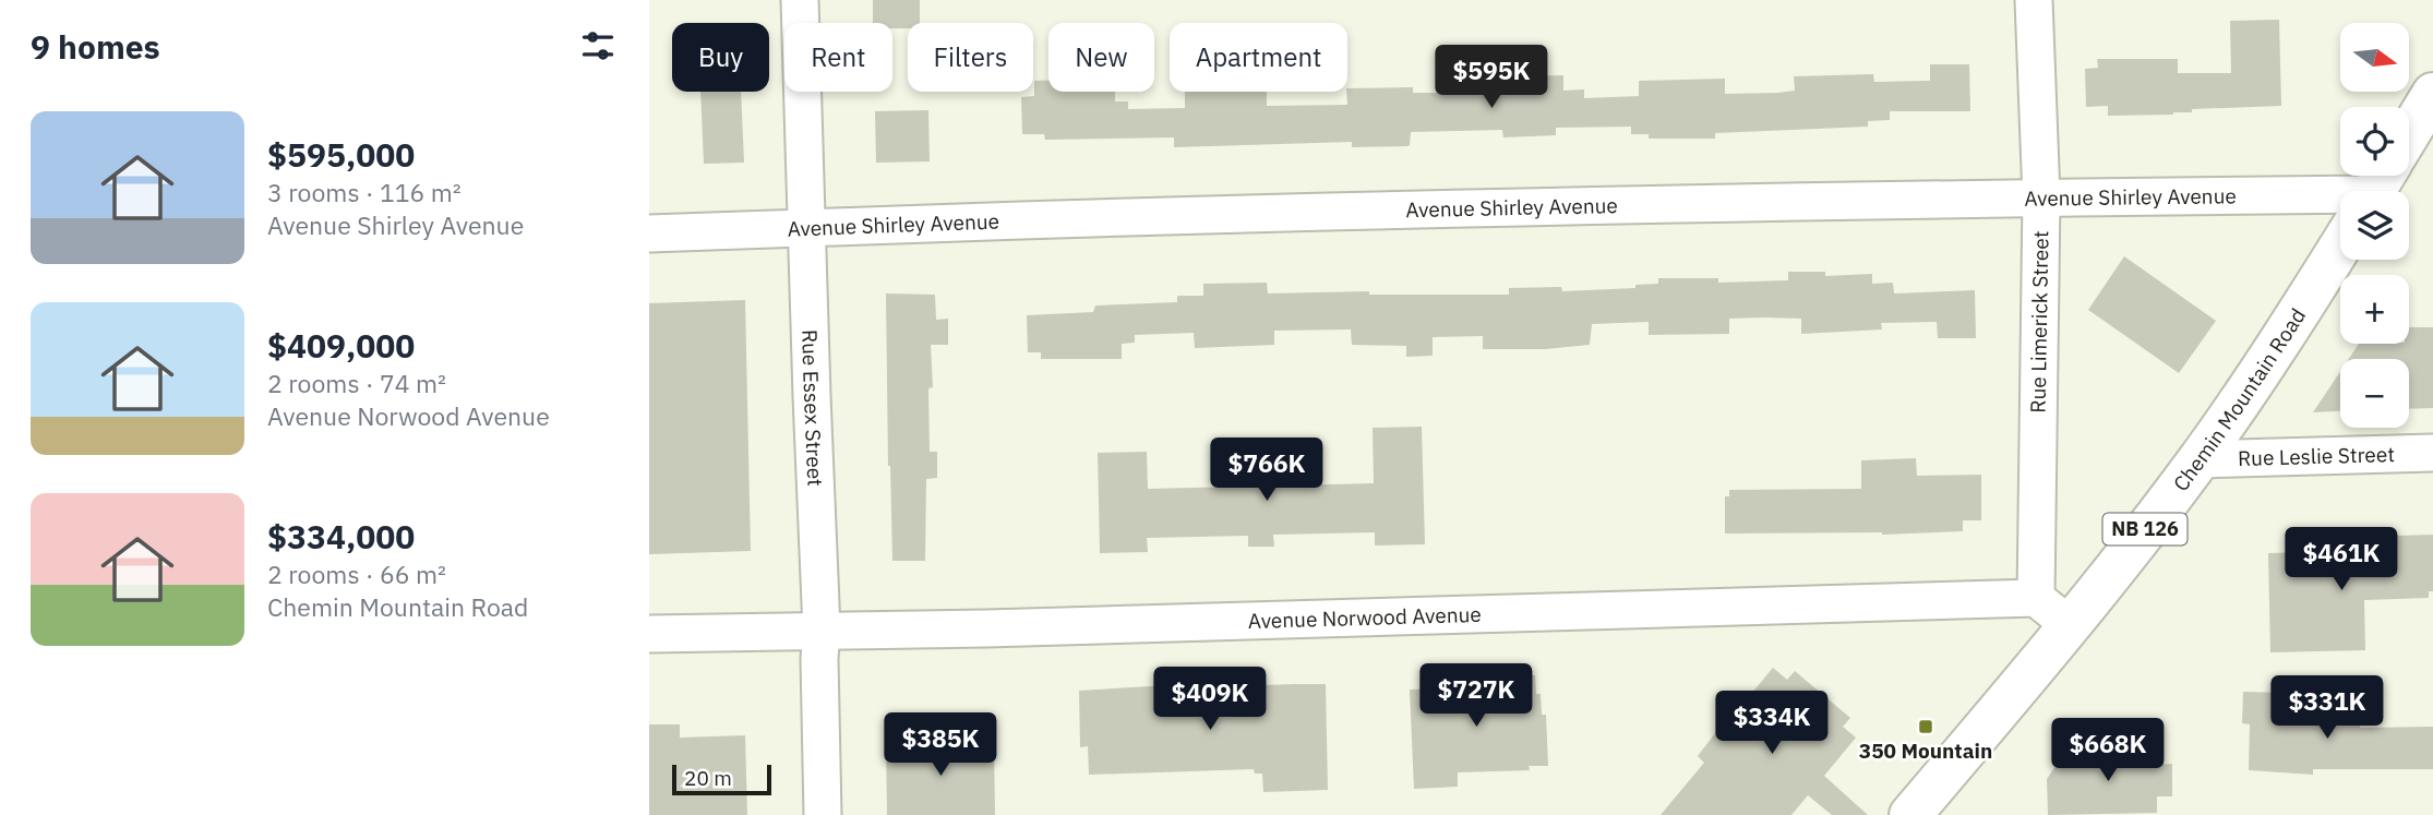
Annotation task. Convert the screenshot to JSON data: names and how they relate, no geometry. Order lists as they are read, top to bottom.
{
  "streets": {
    "main road": ["Chemin Mountain Road", "NB 126"],
    "street": [
      "Avenue Shirley Avenue",
      "Rue Limerick Street",
      "Rue Essex Street",
      "Rue Leslie Street",
      "Avenue Norwood Avenue"
    ]
  },
  "crossings": [
    ["Avenue Shirley Avenue", "Rue Limerick Street"],
    ["Avenue Shirley Avenue", "Rue Essex Street"],
    ["Rue Limerick Street", "Avenue Norwood Avenue"],
    ["Chemin Mountain Road", "Rue Leslie Street"],
    ["Rue Essex Street", "Avenue Norwood Avenue"]
  ],
  "places": {
    "transit": ["350 Mountain"]
  },
  "scale_bar": "20 m",
  "north": "right",
  "page": {
    "heading": "9 homes",
    "map_buttons": ["+", "−"],
    "chip": [
      "Buy",
      "Rent",
      "Filters",
      "New",
      "Apartment"
    ],
    "price": [
      "$595K",
      "$766K",
      "$461K",
      "$727K",
      "$409K",
      "$331K",
      "$334K",
      "$385K",
      "$668K"
    ],
    "list": [
      {
        "name": "$595,000",
        "note": "3 rooms · 116 m² · Avenue Shirley Avenue"
      },
      {
        "name": "$409,000",
        "note": "2 rooms · 74 m² · Avenue Norwood Avenue"
      },
      {
        "name": "$334,000",
        "note": "2 rooms · 66 m² · Chemin Mountain Road"
      }
    ],
    "scale": "20 m"
  }
}
